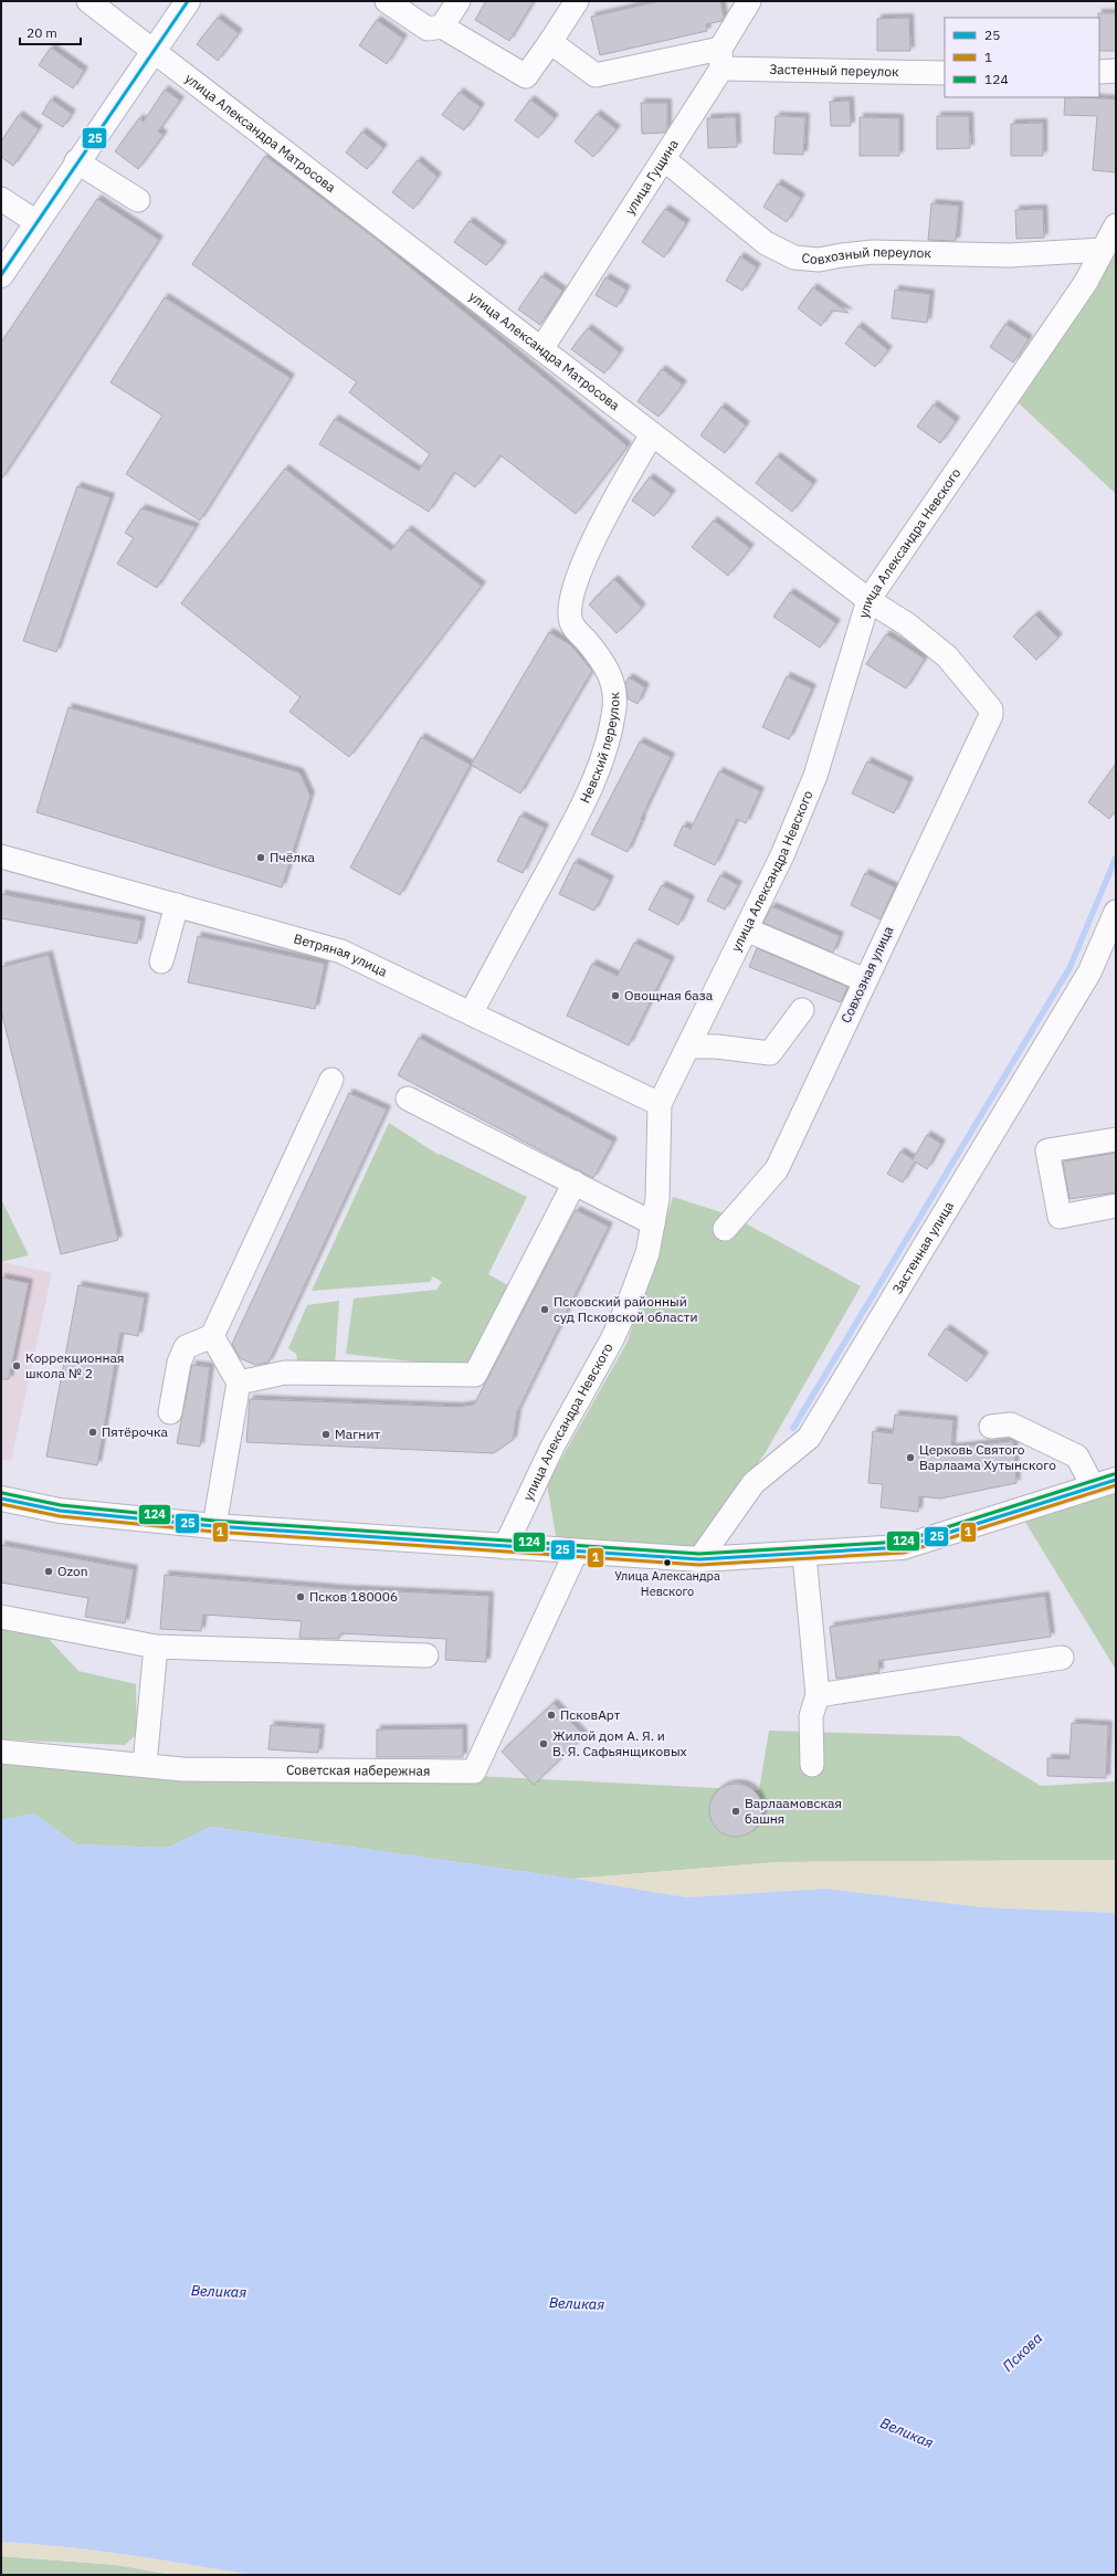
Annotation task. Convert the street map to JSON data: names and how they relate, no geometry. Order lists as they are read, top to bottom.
{
  "streets": {
    "street": [
      "Застенный переулок",
      "улица Александра Матросова",
      "улица Гущина",
      "Совхозный переулок",
      "улица Александра Невского",
      "Невский переулок",
      "Ветряная улица",
      "Совхозная улица",
      "Застенная улица",
      "Советская набережная"
    ]
  },
  "crossings": [
    ["Застенный переулок", "улица Гущина"],
    ["улица Александра Матросова", "улица Гущина"],
    ["улица Александра Матросова", "улица Александра Невского"],
    ["улица Александра Матросова", "Невский переулок"],
    ["улица Александра Матросова", "Совхозная улица"],
    ["улица Гущина", "Совхозный переулок"],
    ["Совхозный переулок", "улица Александра Невского"],
    ["улица Александра Невского", "Ветряная улица"],
    ["Невский переулок", "Ветряная улица"]
  ],
  "water": ["Великая", "Пскова"],
  "places": [
    "Пчёлка",
    "Овощная база",
    "Псковский районный суд Псковской области",
    "Коррекционная школа № 2",
    "Пятёрочка",
    "Магнит",
    "Церковь Святого Варлаама Хутынского",
    "Улица Александра Невского",
    "Ozon",
    "Псков 180006",
    "ПсковАрт",
    "Жилой дом А. Я. и В. Я. Сафьянщиковых",
    "Варлаамовская башня"
  ],
  "lines": ["transit line 25", "transit line 124", "transit line 1"],
  "legend": ["25", "1", "124"],
  "scale_bar": "20 m"
}
